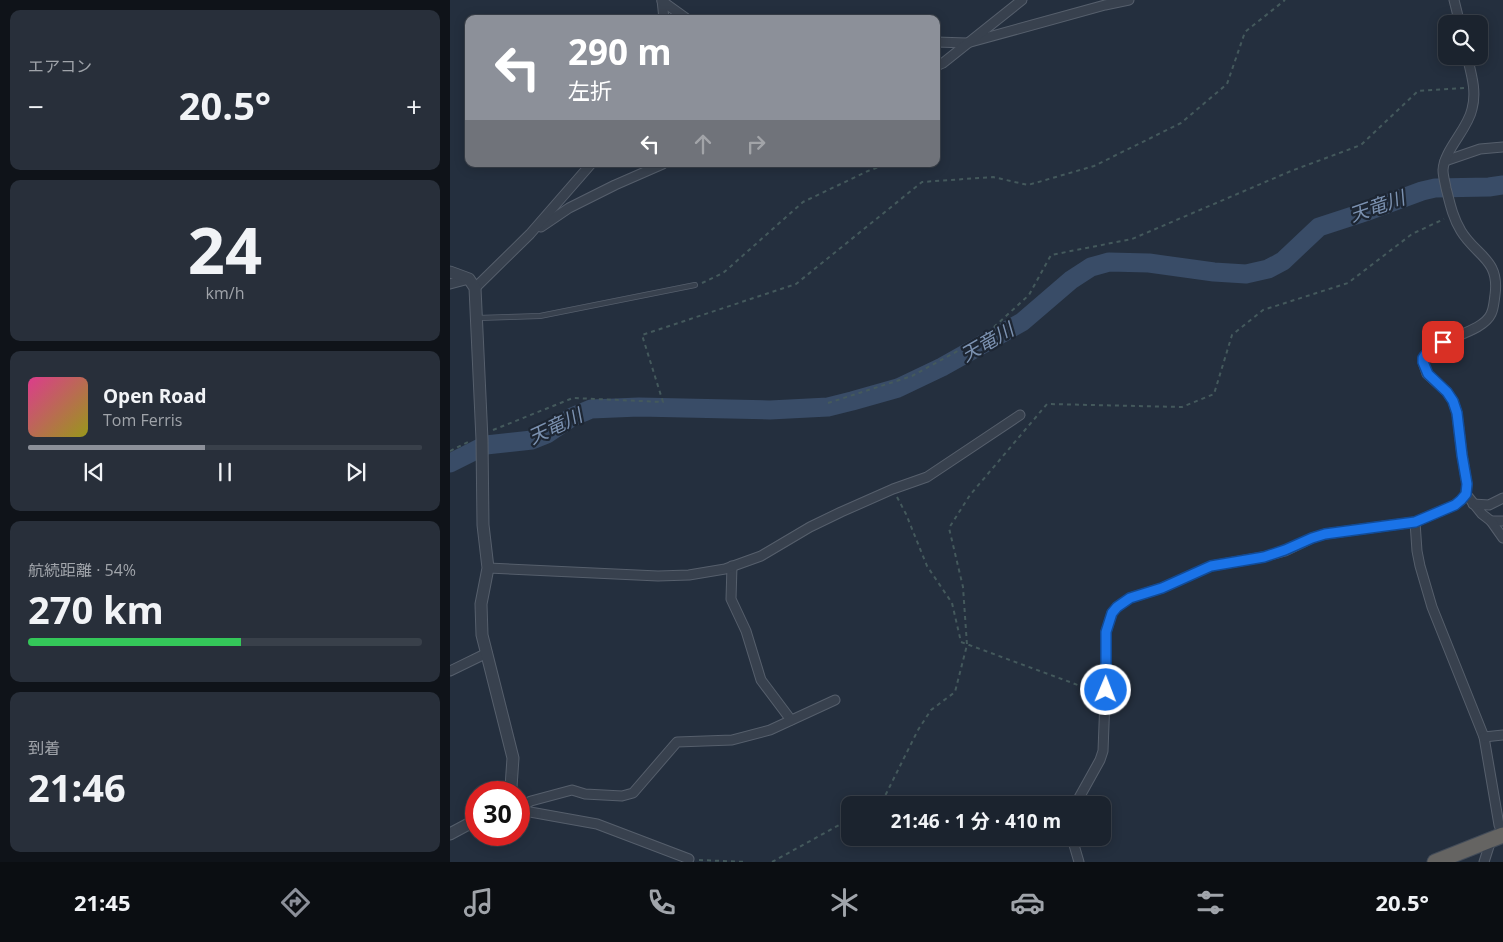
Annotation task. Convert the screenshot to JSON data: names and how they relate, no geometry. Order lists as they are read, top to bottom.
{
  "water": ["天竜川"],
  "page": {
    "tile": [
      "エアコン",
      ["24", "km/h"],
      ["航続距離 · 54%", "270 km"],
      ["到着", "21:46"]
    ],
    "turn": ["290 m", "左折"],
    "heat": ["−", "20.5°", "+"],
    "song": ["Open Road", "Tom Ferris"],
    "limit": "30",
    "trip": "21:46 · 1 分 · 410 m",
    "tabs": ["21:45", "20.5°"]
  }
}
